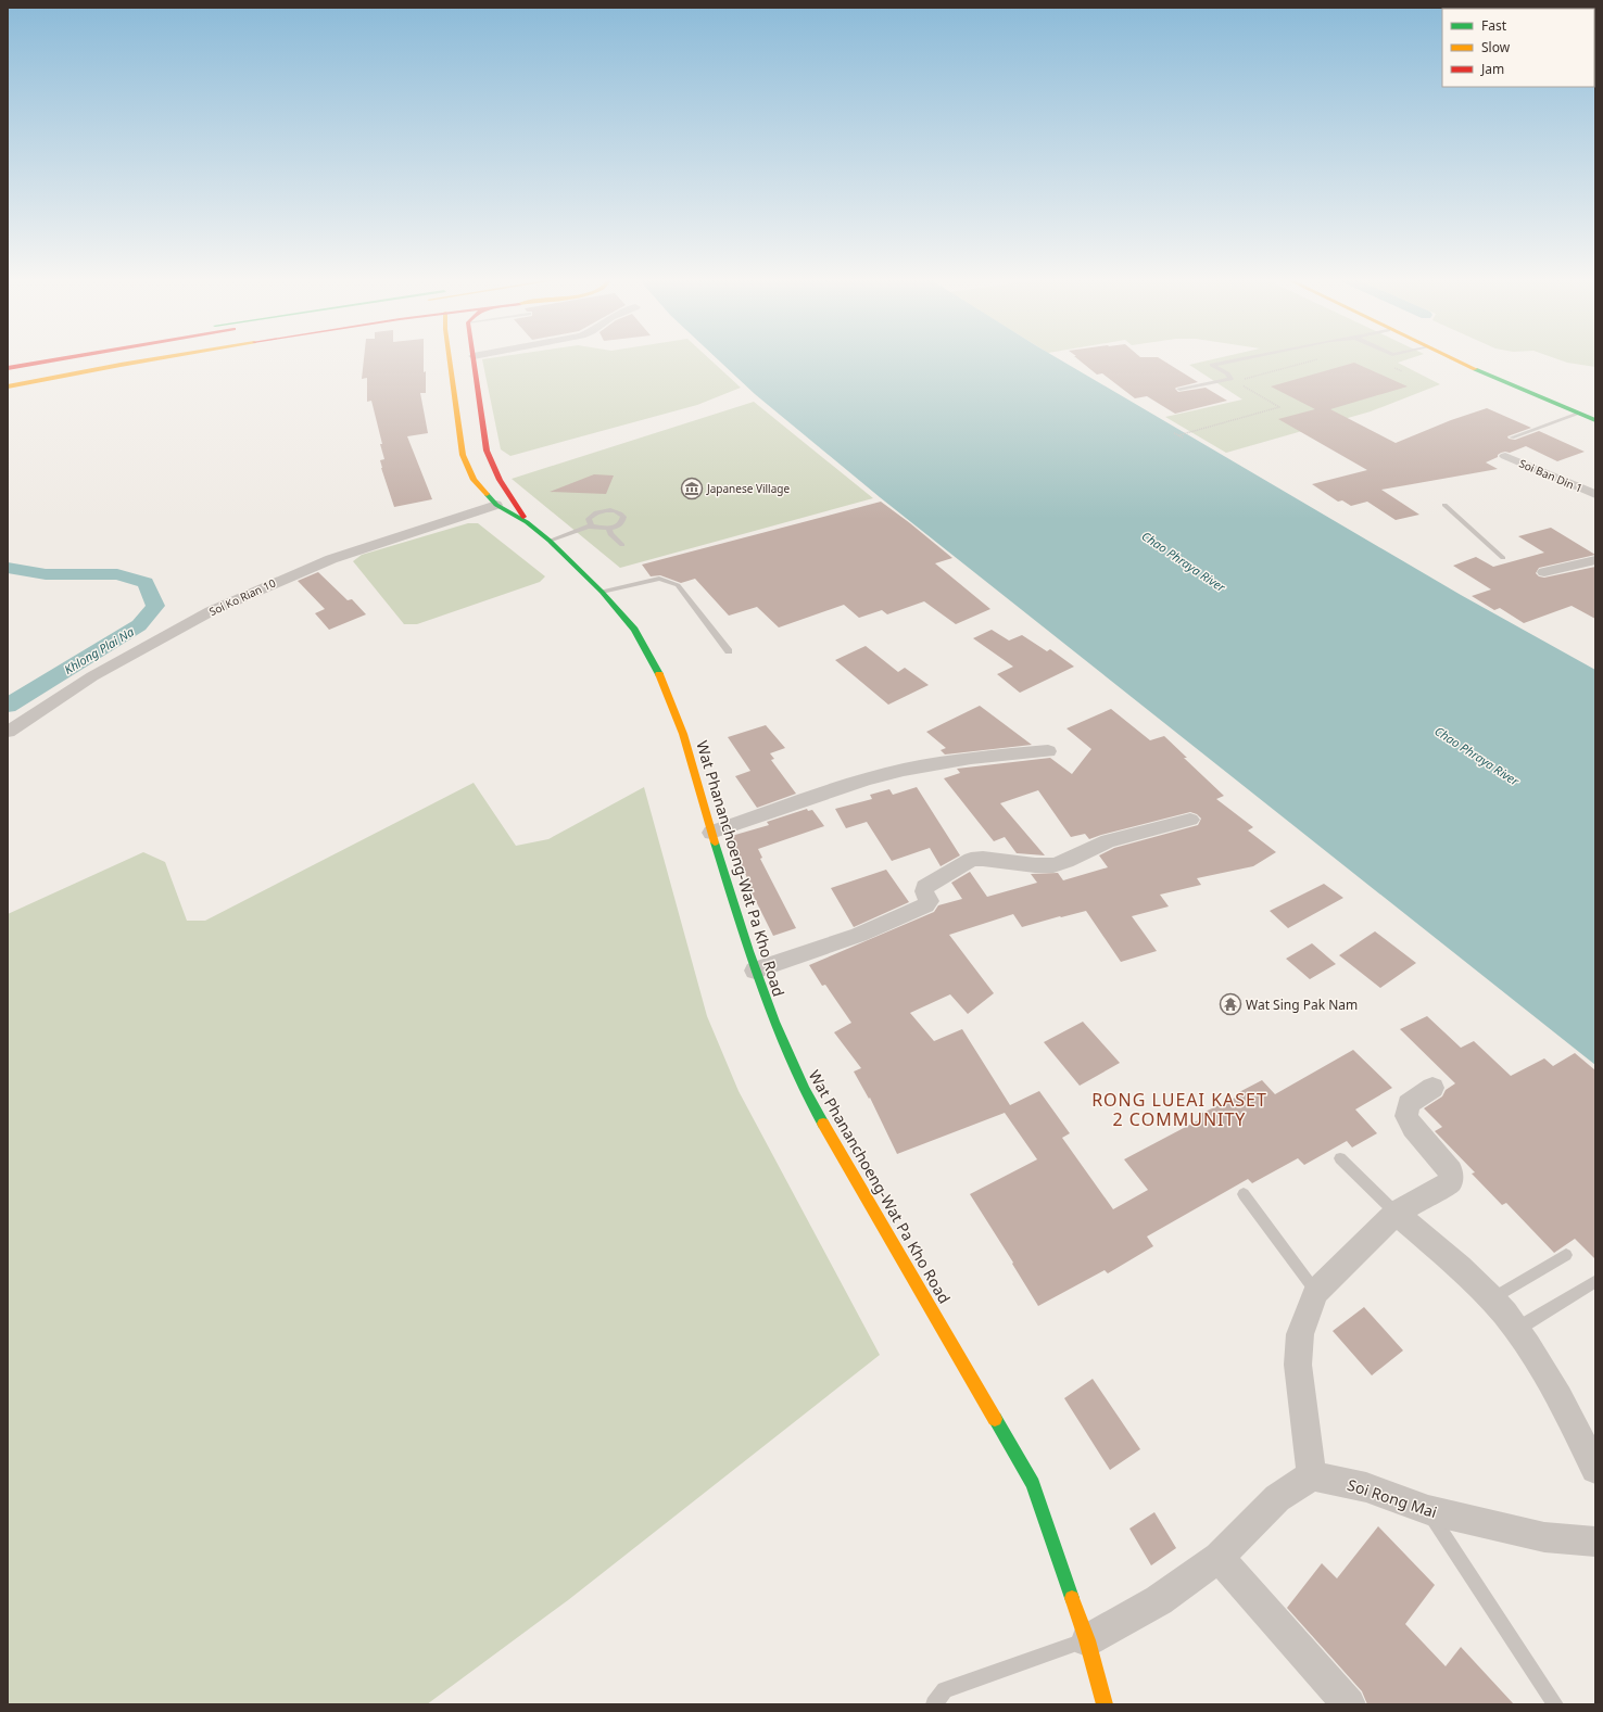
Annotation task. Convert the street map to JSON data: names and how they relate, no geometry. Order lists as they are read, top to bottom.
{
  "streets": {
    "main road": ["Wat Phananchoeng-Wat Pa Kho Road"],
    "street": ["Soi Ban Din 1", "Soi Ko Rian 10", "Soi Rong Mai"]
  },
  "districts": ["RONG LUEAI KASET 2 COMMUNITY"],
  "water": ["Chao Phraya River", "Khlong Plai Na"],
  "places": {
    "museum": ["Japanese Village"],
    "temple": ["Wat Sing Pak Nam"]
  },
  "legend": ["Fast", "Slow", "Jam"]
}
